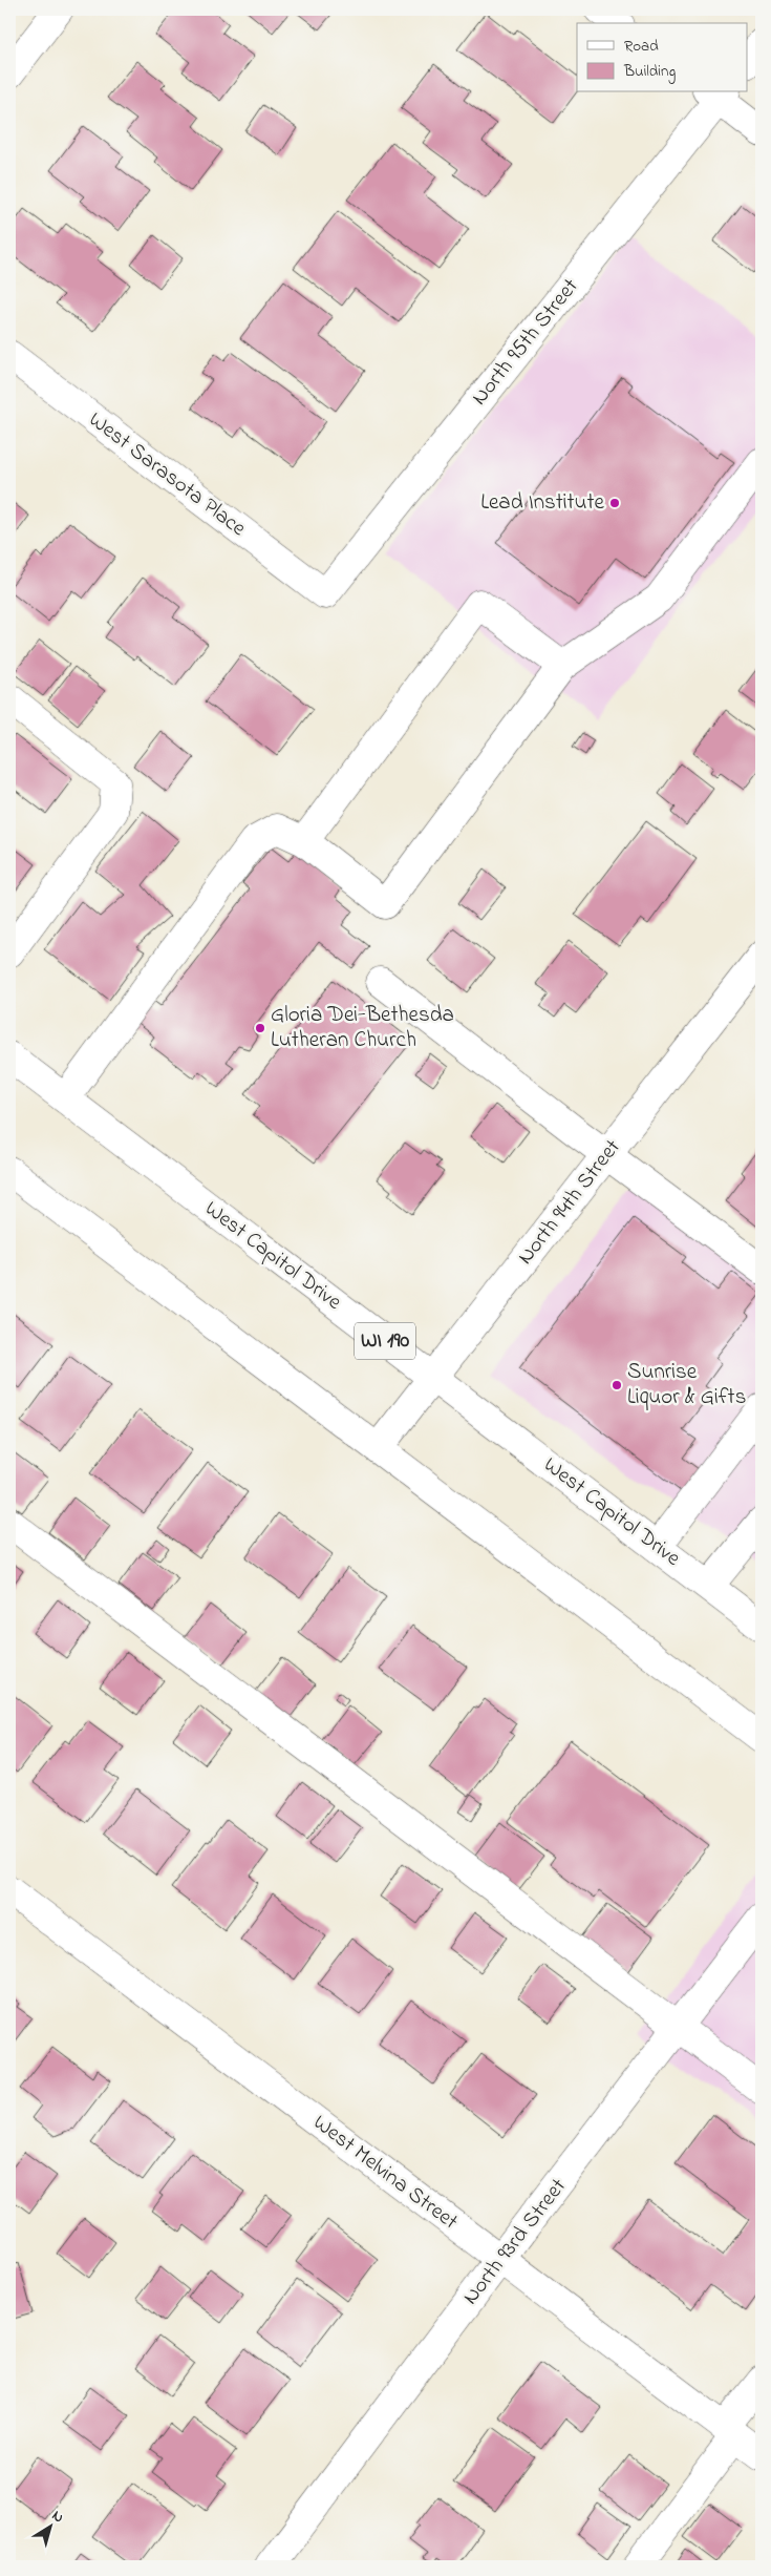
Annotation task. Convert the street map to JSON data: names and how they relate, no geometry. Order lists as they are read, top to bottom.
{
  "streets": {
    "street": [
      "North 95th Street",
      "West Sarasota Place",
      "North 94th Street",
      "West Capitol Drive",
      "WI 190",
      "West Melvina Street",
      "North 93rd Street"
    ]
  },
  "crossings": [
    ["North 95th Street", "West Sarasota Place"],
    ["North 94th Street", "West Capitol Drive"],
    ["West Melvina Street", "North 93rd Street"]
  ],
  "places": ["Lead Institute", "Gloria Dei-Bethesda Lutheran Church", "Sunrise Liquor & Gifts"],
  "legend": ["Road", "Building"],
  "north": "top right"
}
